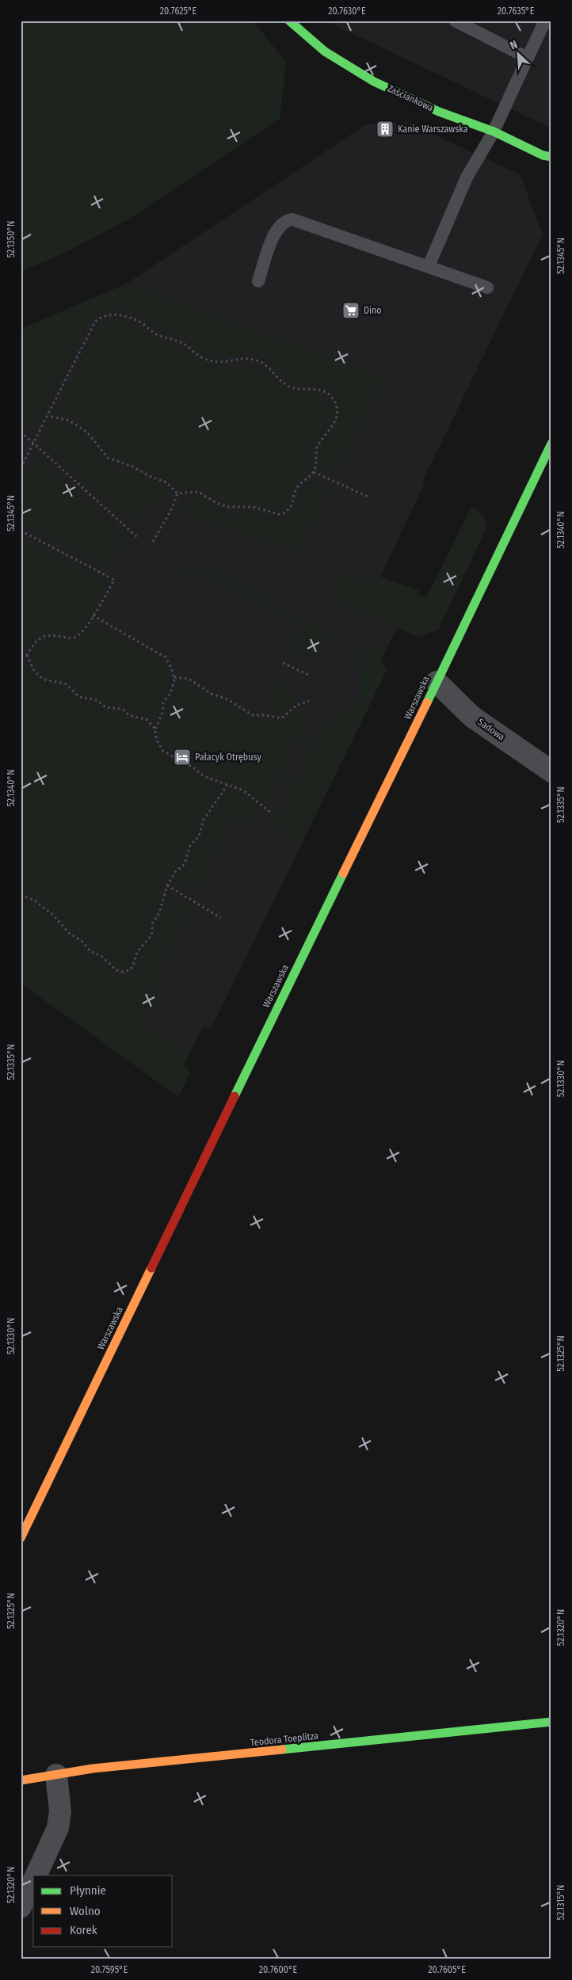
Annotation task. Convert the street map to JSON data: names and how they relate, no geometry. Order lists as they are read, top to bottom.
{
  "streets": {
    "main road": ["Zaściankowa", "Warszawska", "Teodora Toeplitza"],
    "street": ["Sadowa"]
  },
  "crossings": [
    ["Warszawska", "Sadowa"]
  ],
  "places": {
    "building": ["Kanie Warszawska"],
    "supermarket": ["Dino"],
    "hotel": ["Pałacyk Otrębusy"]
  },
  "legend": ["Płynnie", "Wolno", "Korek"],
  "north": "top left",
  "coordinates": [
    "20.7625°E",
    "20.7630°E",
    "20.7635°E",
    "52.1350°N",
    "52.1345°N",
    "52.1340°N",
    "52.1335°N",
    "52.1330°N",
    "52.1325°N",
    "52.1320°N",
    "52.1315°N",
    "20.7595°E",
    "20.7600°E",
    "20.7605°E"
  ]
}
